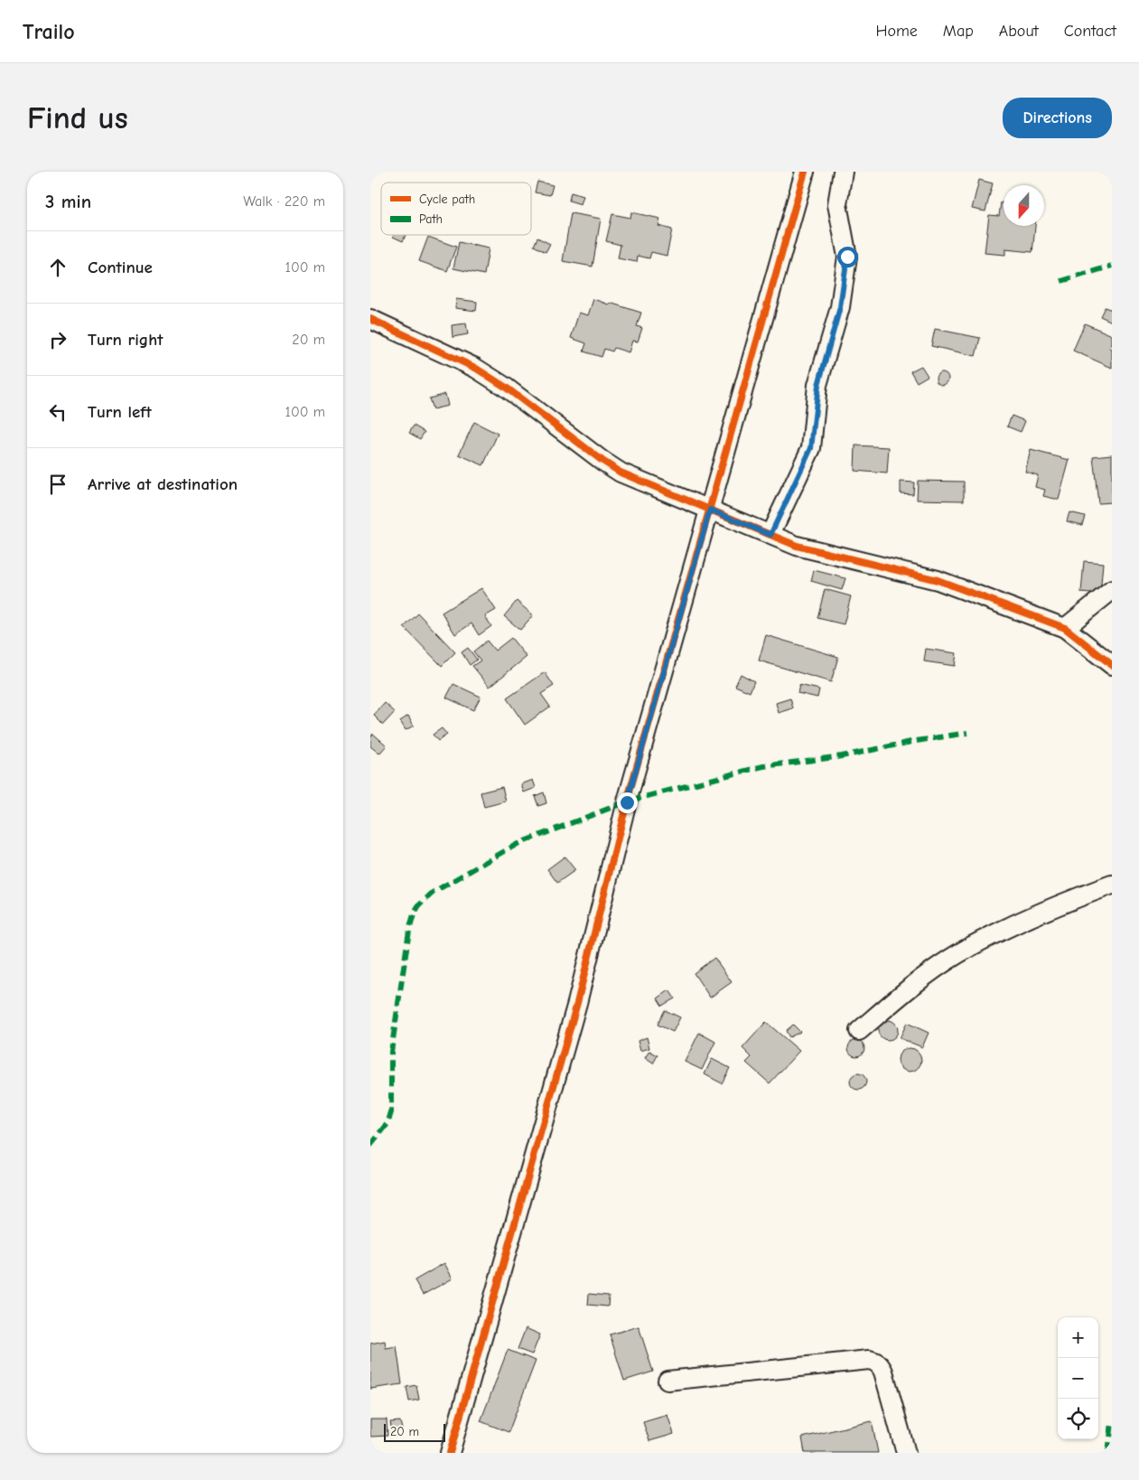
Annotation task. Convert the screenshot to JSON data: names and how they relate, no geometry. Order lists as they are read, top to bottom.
{
  "legend": ["Cycle path", "Path"],
  "scale_bar": "20 m",
  "north": "bottom",
  "page": {
    "header": "Trailo",
    "nav": [
      "Home",
      "Map",
      "About",
      "Contact"
    ],
    "buttons": "Directions",
    "title": "Find us",
    "heading": ["3 min", "Walk · 220 m"],
    "list": [
      ["Continue", "100 m"],
      ["Turn right", "20 m"],
      ["Turn left", "100 m"],
      "Arrive at destination"
    ],
    "map_buttons": ["+", "−"],
    "scale": "20 m"
  }
}
